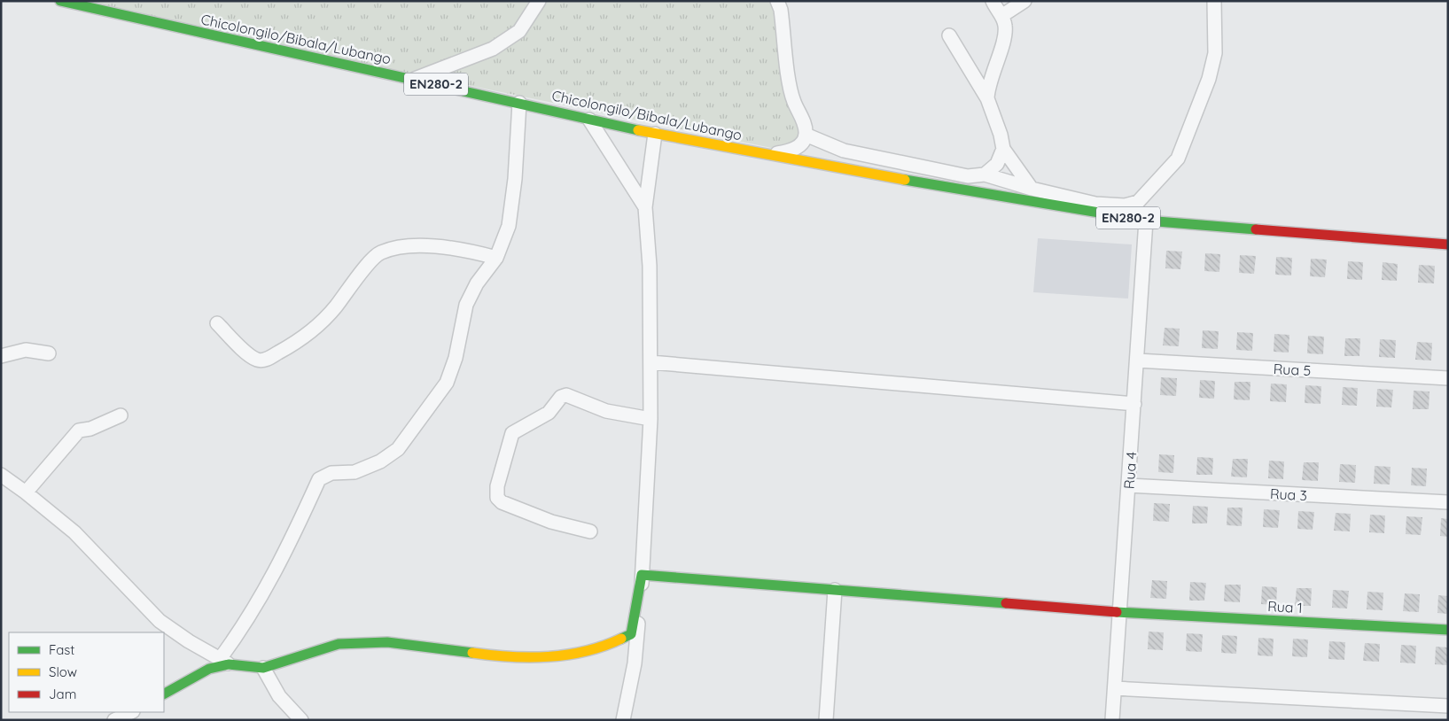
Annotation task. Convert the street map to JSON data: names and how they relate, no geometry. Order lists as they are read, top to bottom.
{
  "streets": {
    "main road": ["Chicolongilo/Bibala/Lubango", "EN280-2", "Rua 1"],
    "street": ["Rua 5", "Rua 4", "Rua 3"]
  },
  "crossings": [
    ["Chicolongilo/Bibala/Lubango", "EN280-2"],
    ["Chicolongilo/Bibala/Lubango", "Rua 4"],
    ["EN280-2", "Rua 4"],
    ["Rua 5", "Rua 4"],
    ["Rua 4", "Rua 3"],
    ["Rua 4", "Rua 1"]
  ],
  "legend": ["Fast", "Slow", "Jam"]
}
